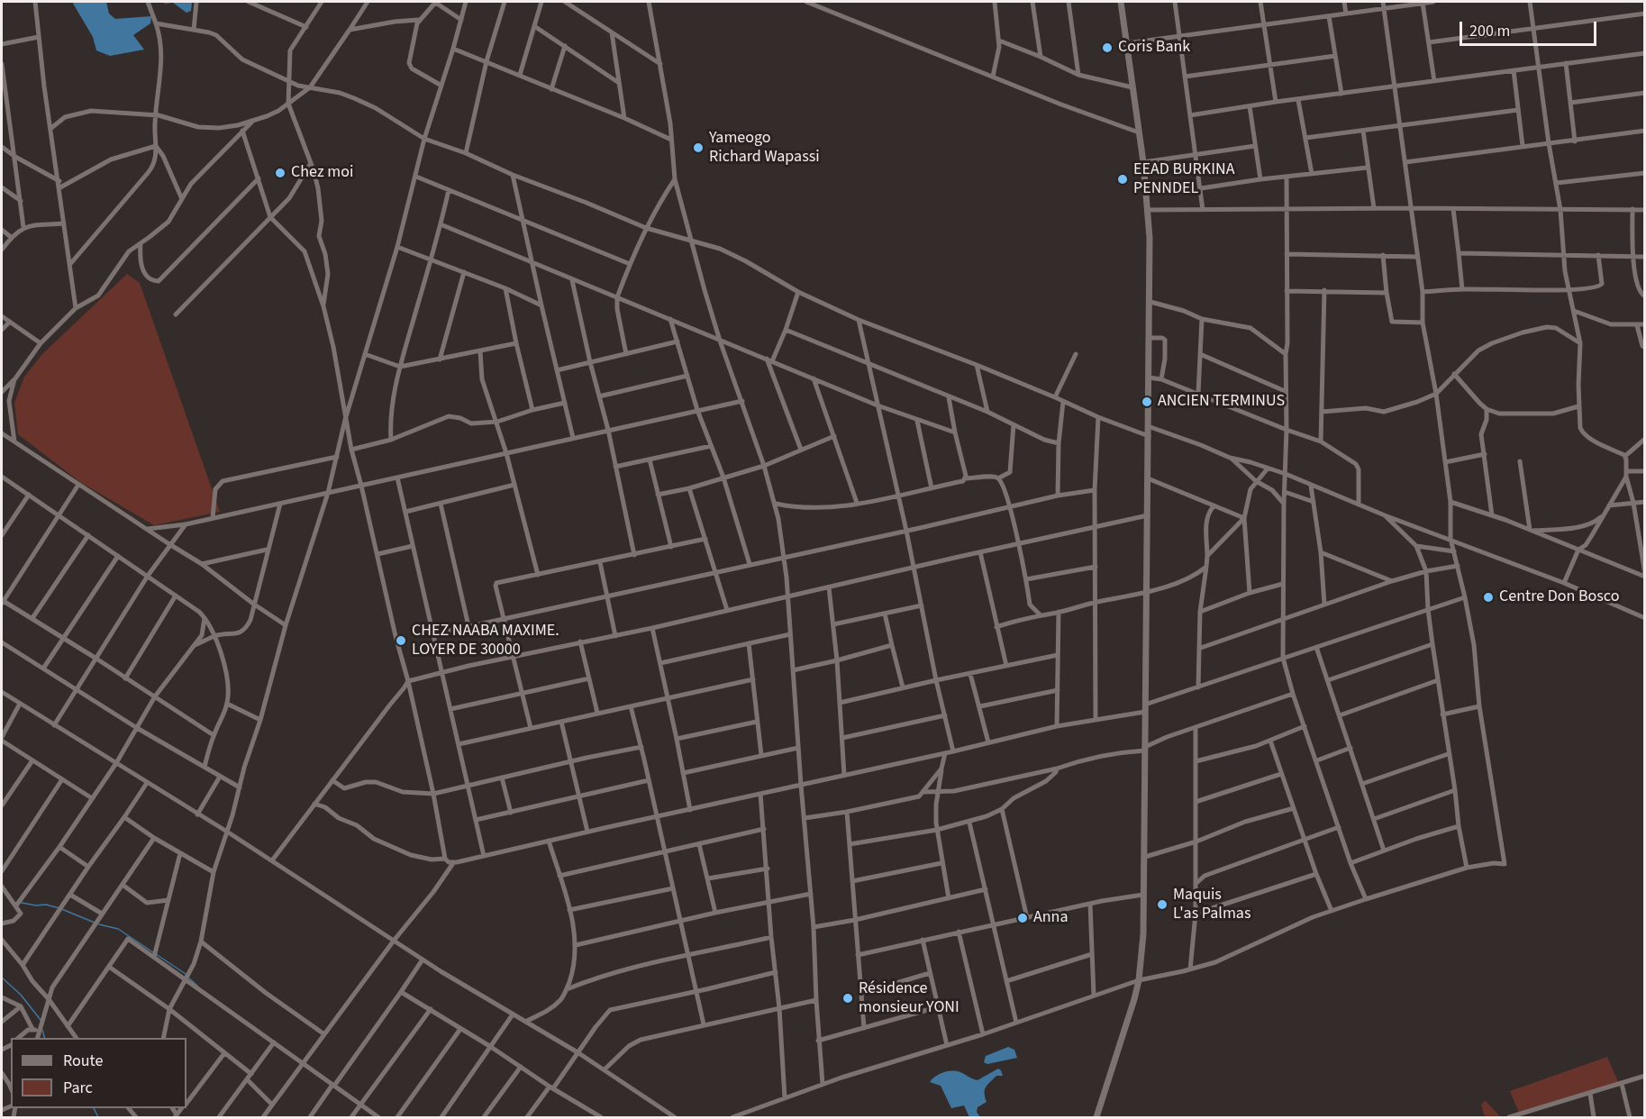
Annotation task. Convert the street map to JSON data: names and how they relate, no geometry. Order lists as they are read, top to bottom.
{
  "places": [
    "Coris Bank",
    "Yameogo Richard Wapassi",
    "Chez moi",
    "EEAD BURKINA PENNDEL",
    "ANCIEN TERMINUS",
    "Centre Don Bosco",
    "CHEZ NAABA MAXIME. LOYER DE 30000",
    "Maquis L'as Palmas",
    "Anna",
    "Résidence monsieur YONI"
  ],
  "legend": ["Route", "Parc"],
  "scale_bar": "200 m"
}
